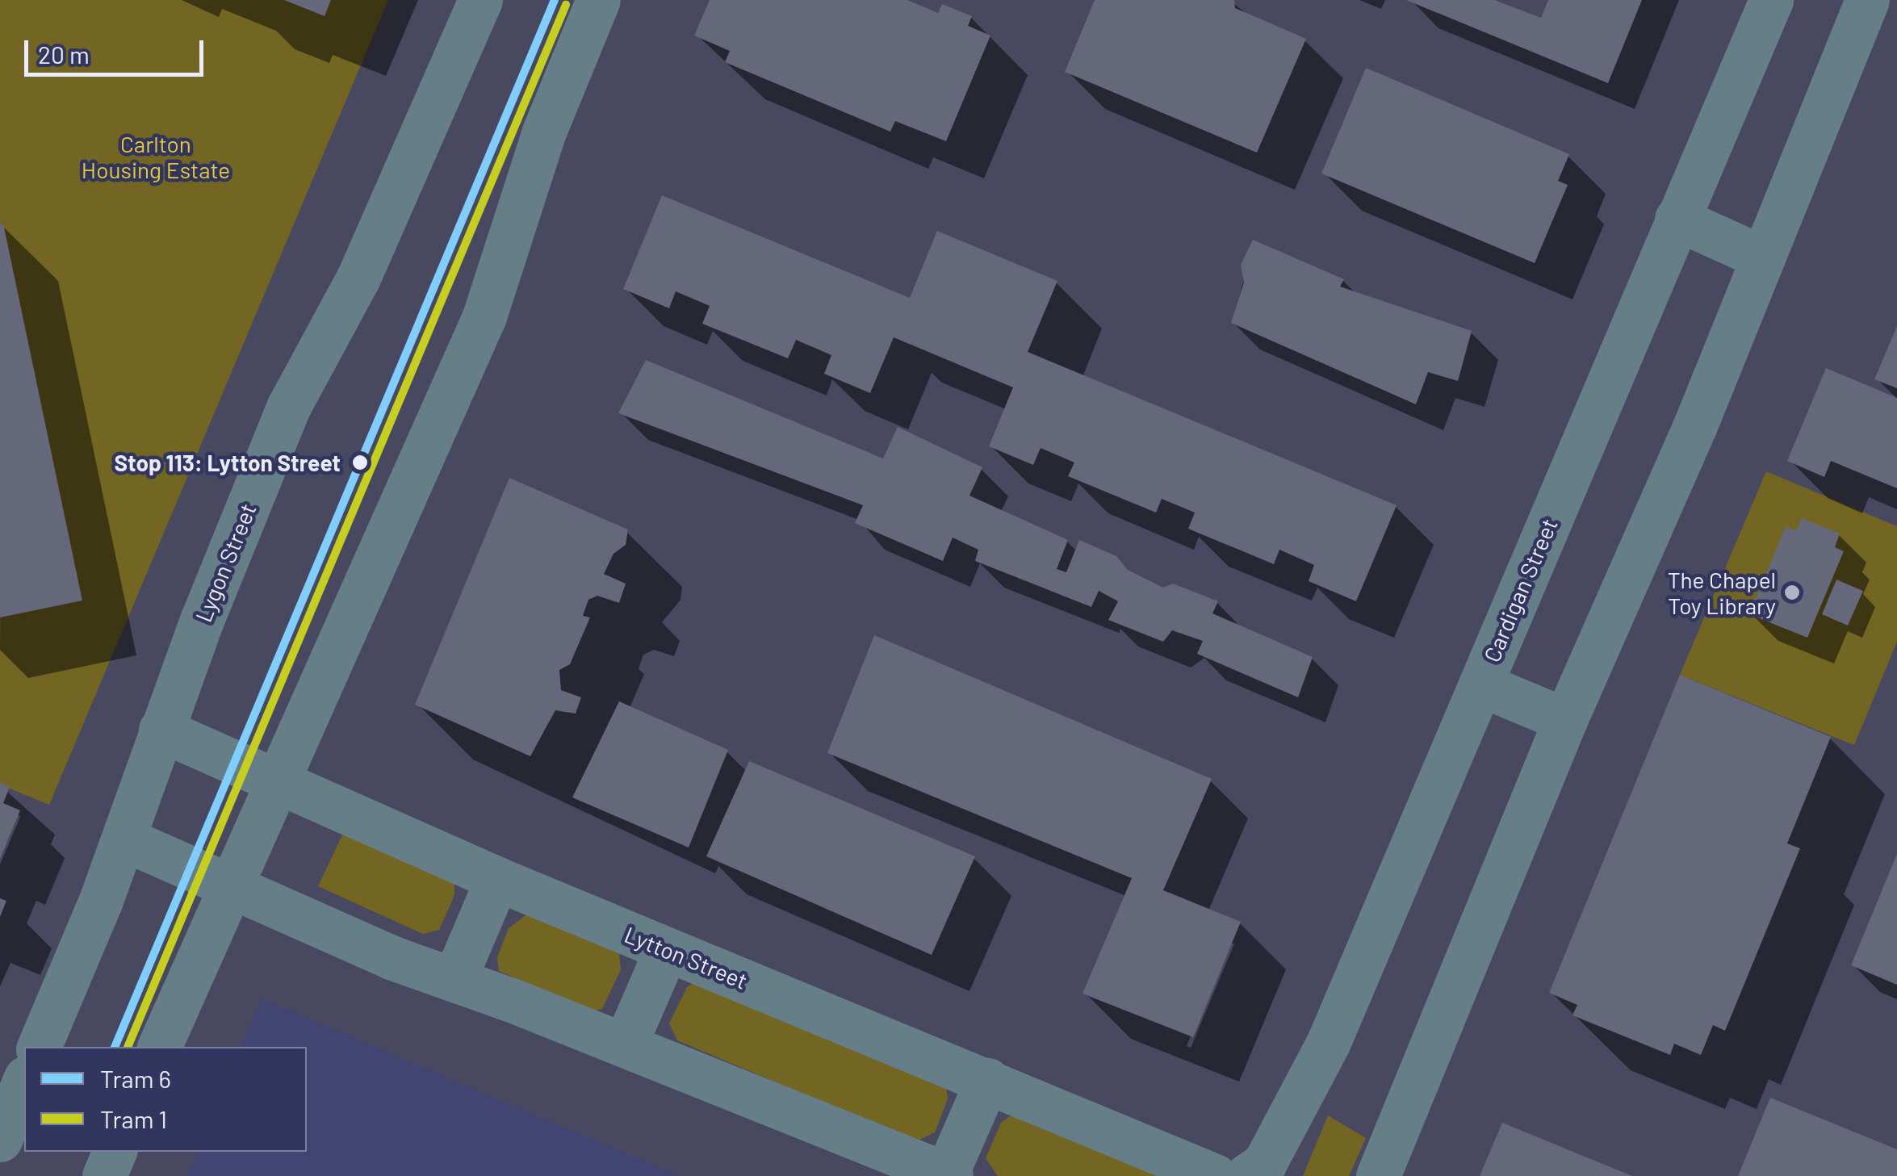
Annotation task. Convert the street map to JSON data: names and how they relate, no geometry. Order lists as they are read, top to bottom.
{
  "streets": {
    "street": ["Lygon Street", "Cardigan Street", "Lytton Street"]
  },
  "crossings": [
    ["Lygon Street", "Lytton Street"],
    ["Cardigan Street", "Lytton Street"]
  ],
  "parks": ["Carlton Housing Estate"],
  "places": ["Stop 113: Lytton Street", "The Chapel Toy Library"],
  "lines": ["tram line 6", "tram line 1"],
  "legend": ["Tram 6", "Tram 1"],
  "scale_bar": "20 m"
}
